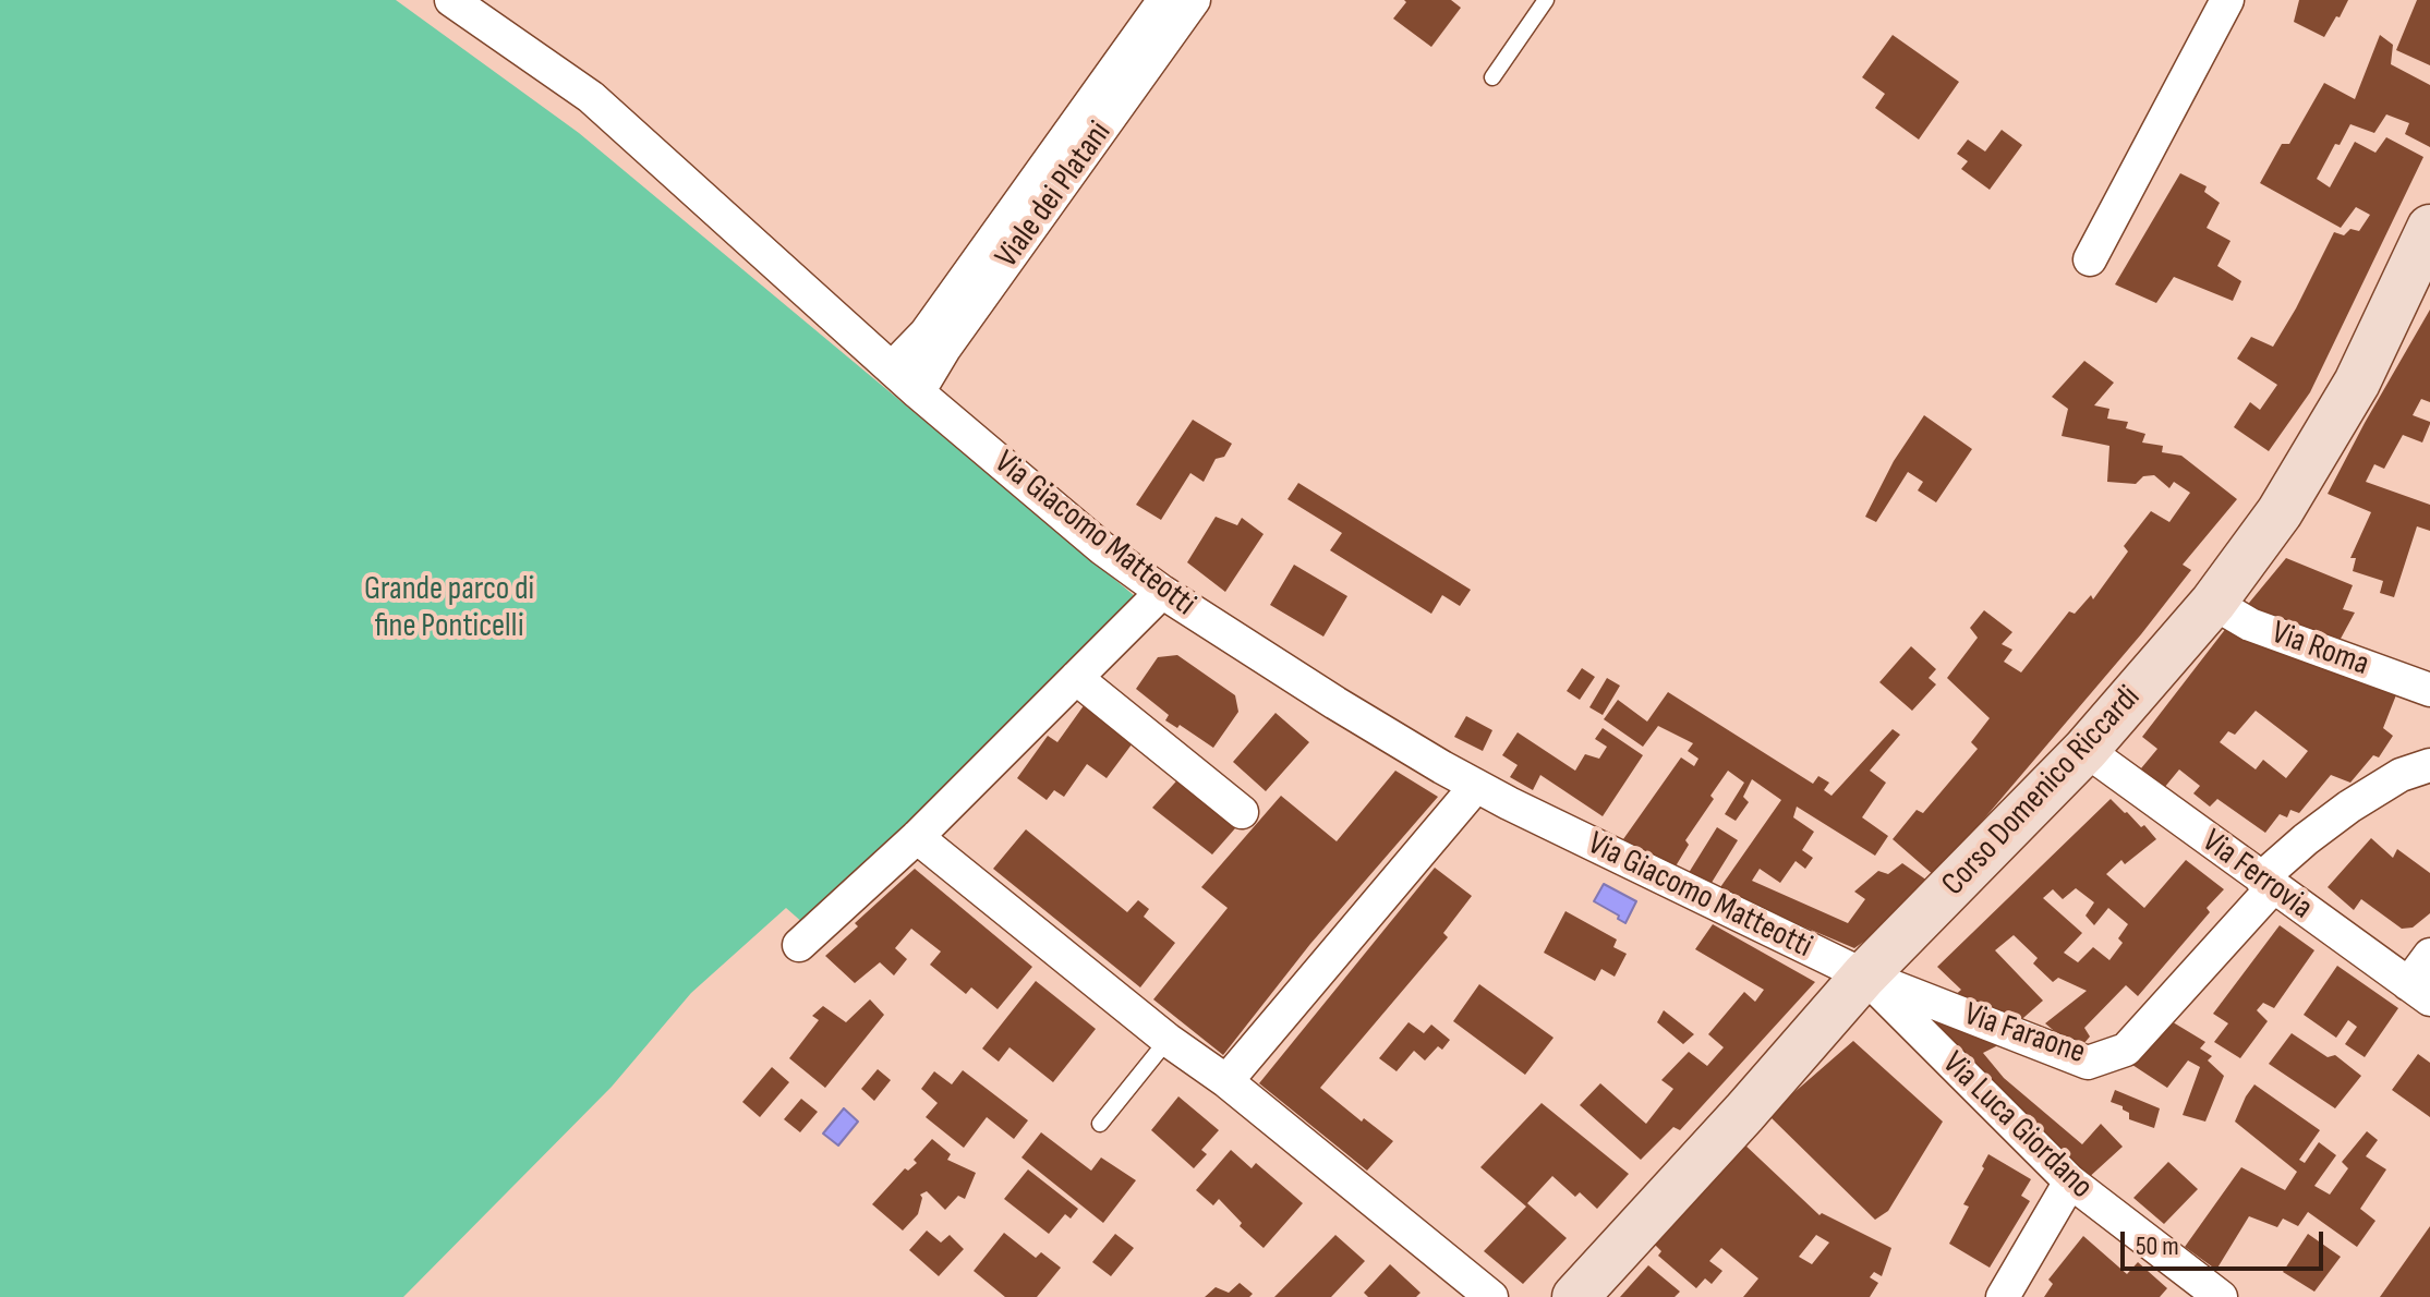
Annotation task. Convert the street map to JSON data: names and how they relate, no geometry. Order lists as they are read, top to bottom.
{
  "streets": {
    "main road": ["Corso Domenico Riccardi"],
    "street": [
      "Viale dei Platani",
      "Via Giacomo Matteotti",
      "Via Roma",
      "Via Ferrovia",
      "Via Faraone",
      "Via Luca Giordano"
    ]
  },
  "crossings": [
    ["Viale dei Platani", "Via Giacomo Matteotti"],
    ["Via Giacomo Matteotti", "Corso Domenico Riccardi"],
    ["Via Giacomo Matteotti", "Via Faraone"],
    ["Via Giacomo Matteotti", "Via Luca Giordano"],
    ["Via Roma", "Corso Domenico Riccardi"],
    ["Corso Domenico Riccardi", "Via Ferrovia"],
    ["Corso Domenico Riccardi", "Via Faraone"],
    ["Corso Domenico Riccardi", "Via Luca Giordano"],
    ["Via Ferrovia", "Via Faraone"],
    ["Via Faraone", "Via Luca Giordano"]
  ],
  "parks": ["Grande parco di fine Ponticelli"],
  "scale_bar": "50 m"
}
